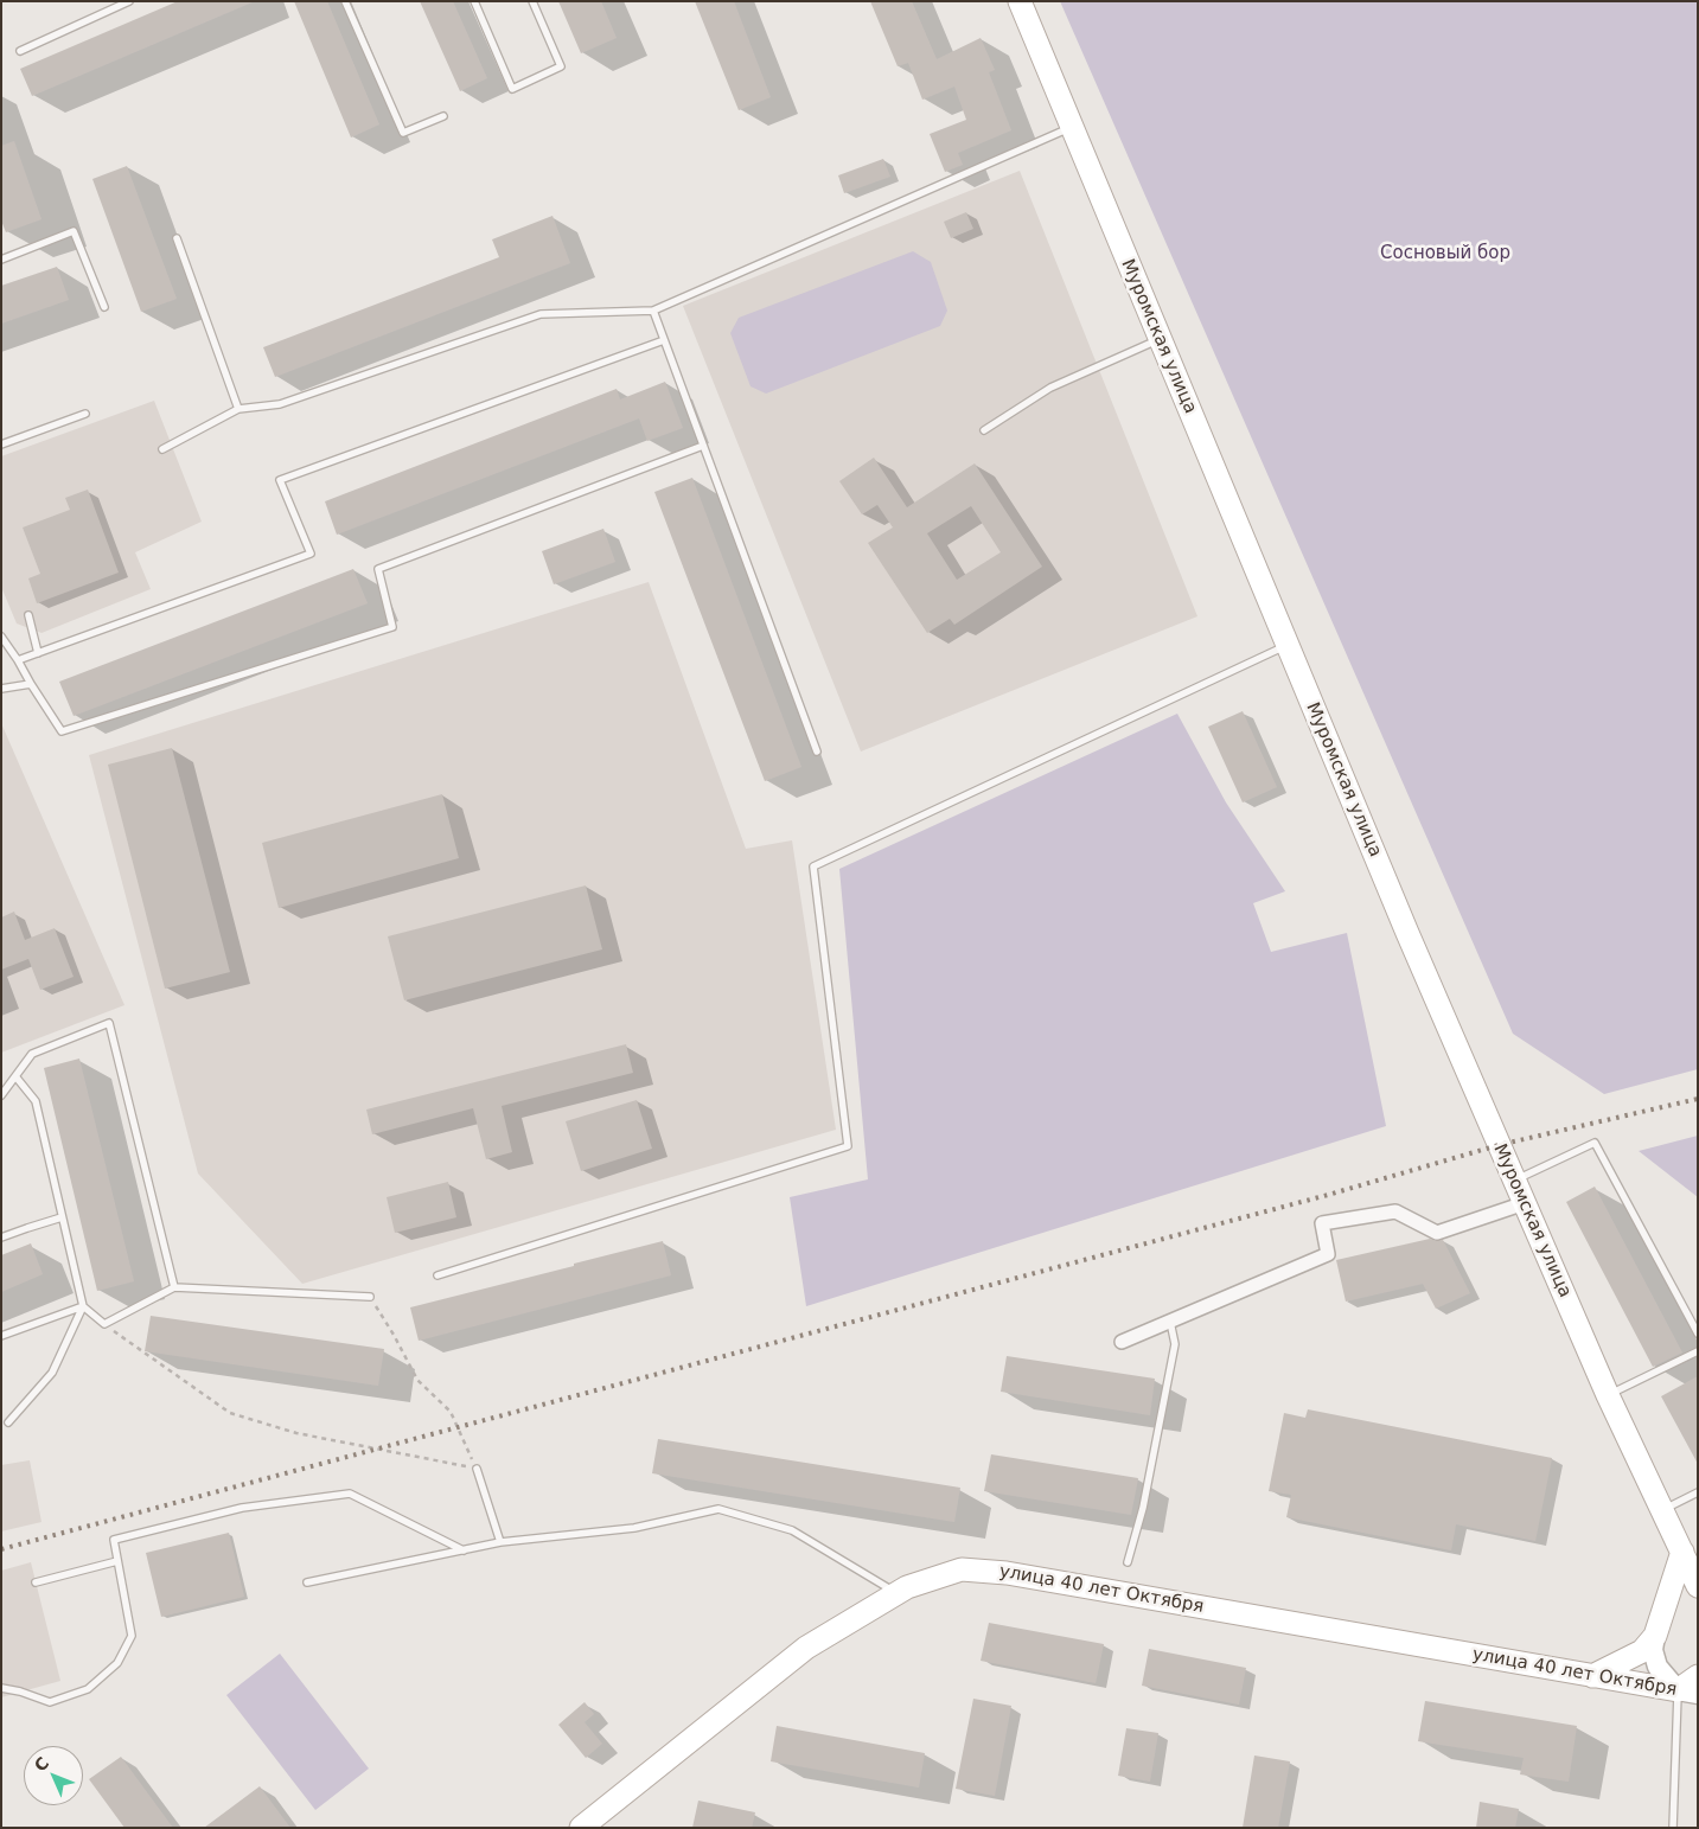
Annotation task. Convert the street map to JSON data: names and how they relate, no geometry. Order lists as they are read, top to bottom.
{
  "streets": {
    "main road": ["Муромская улица", "улица 40 лет Октября"]
  },
  "parks": ["Сосновый бор"],
  "north": "top left"
}
